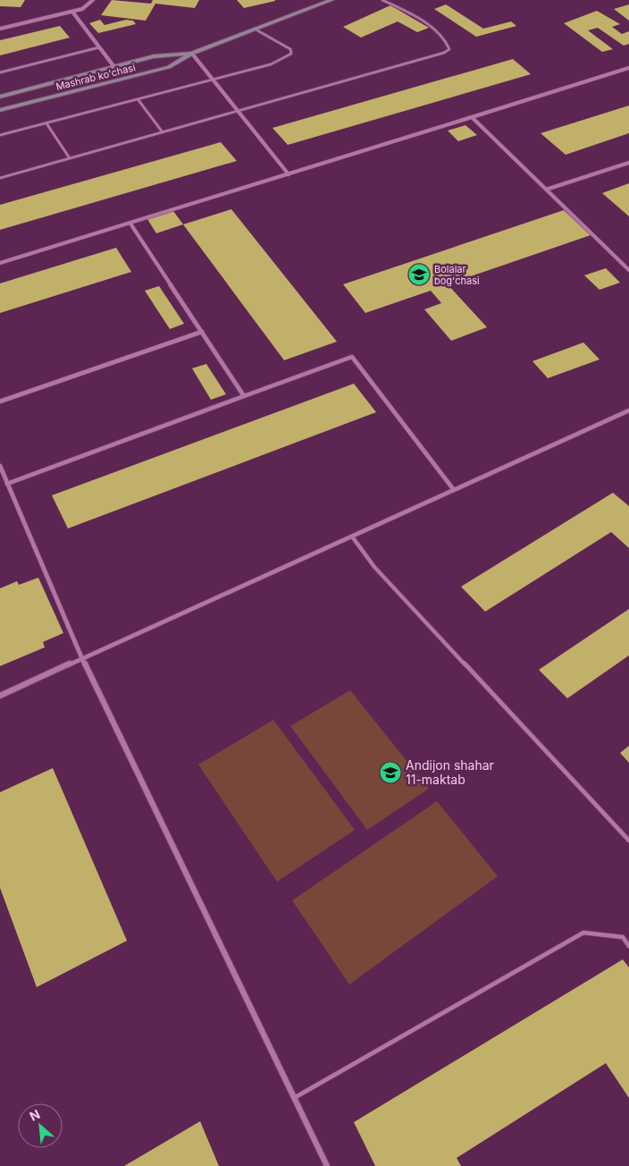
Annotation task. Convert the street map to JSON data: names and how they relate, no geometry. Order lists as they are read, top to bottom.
{
  "streets": {
    "main road": ["Mashrab ko'chasi"]
  },
  "places": {
    "school or university": ["Bolalar bog'chasi", "Andijon shahar 11-maktab"]
  },
  "north": "top left"
}
